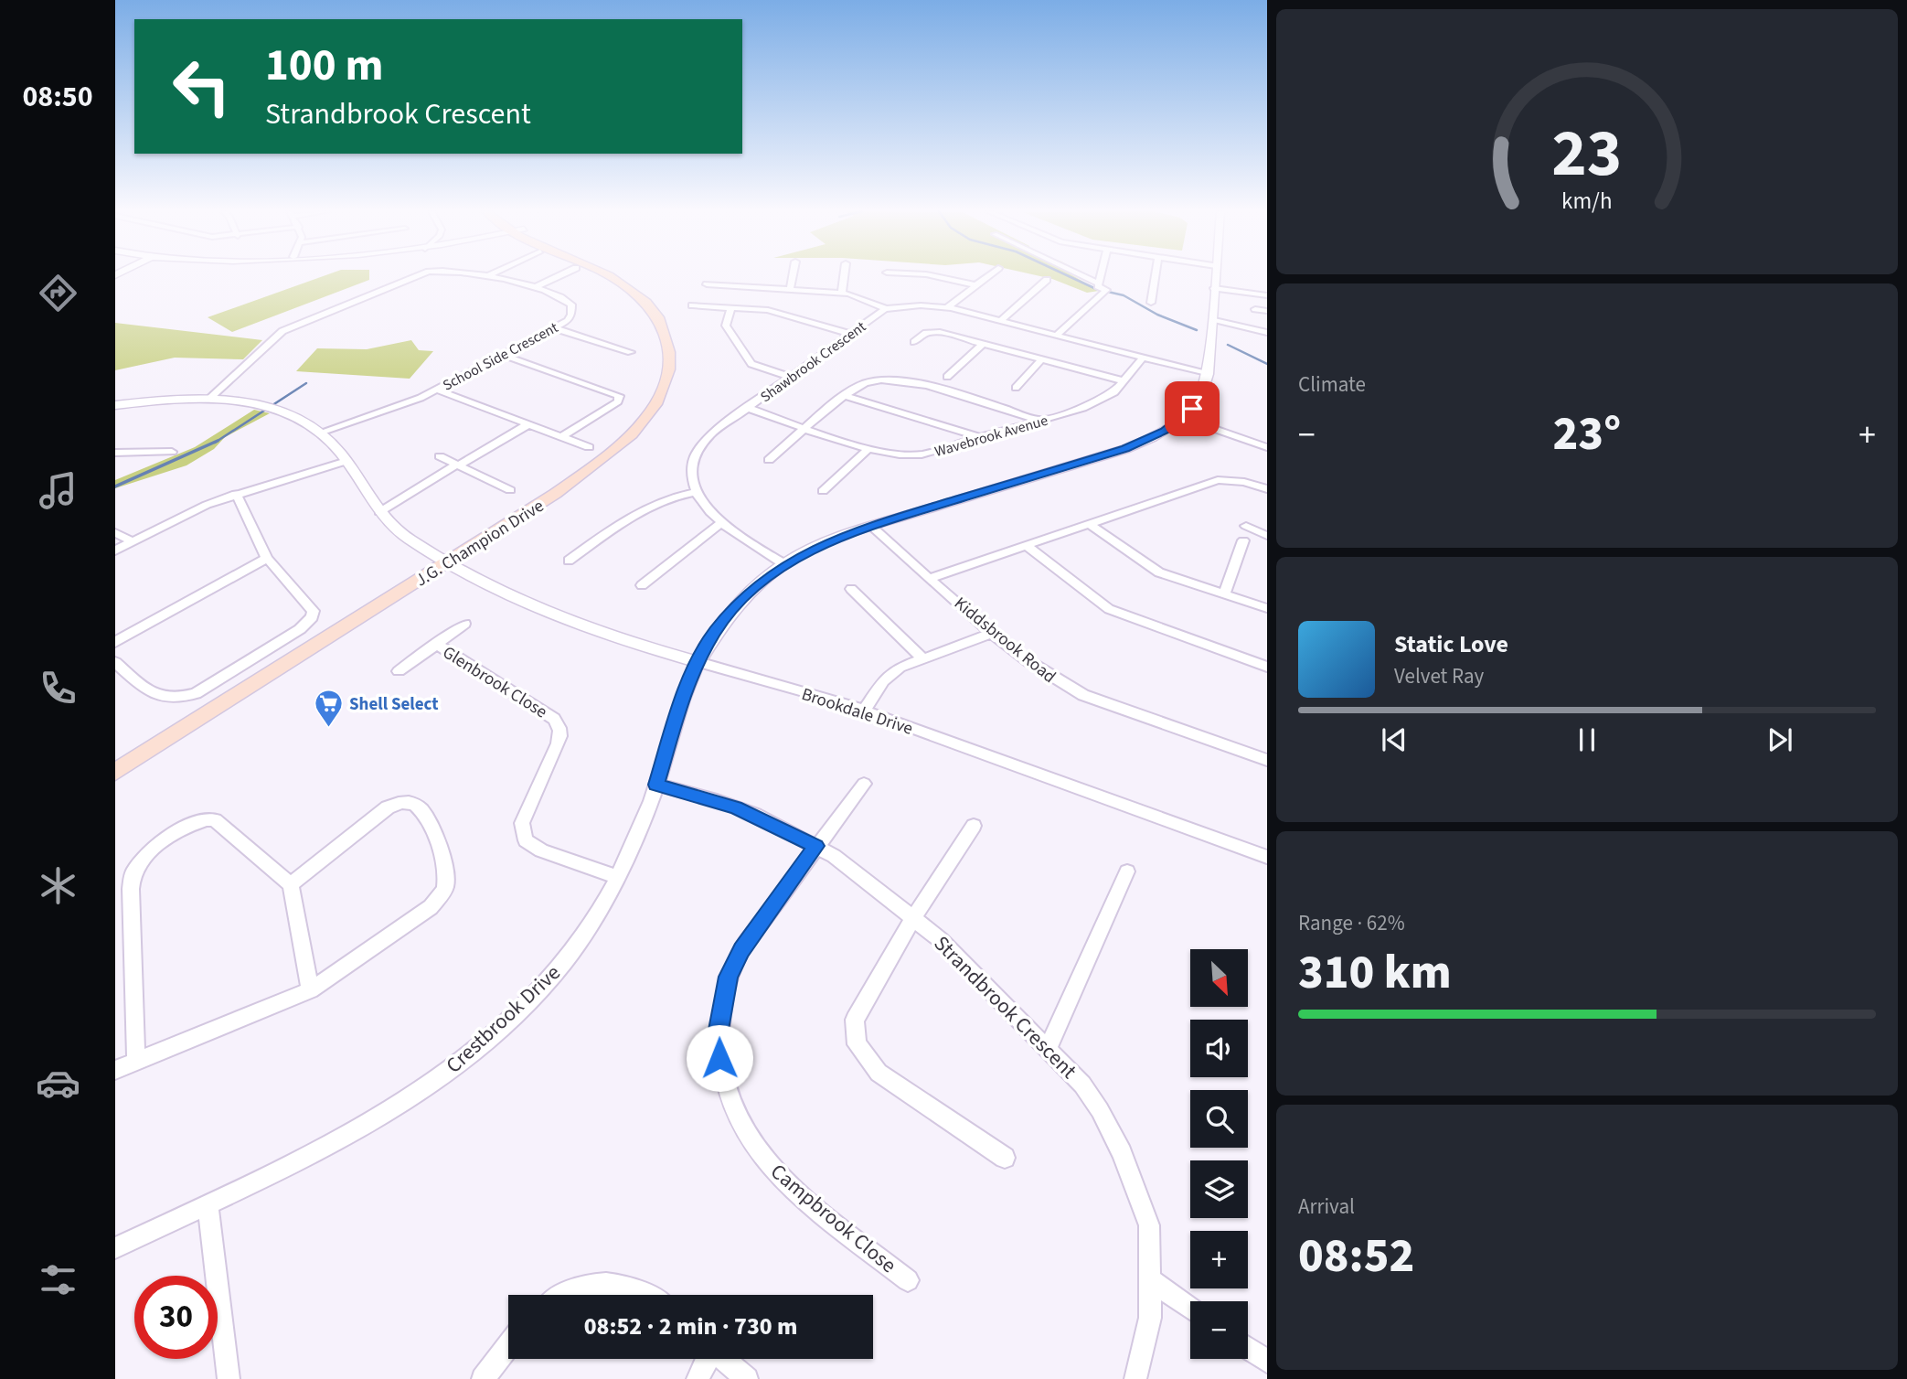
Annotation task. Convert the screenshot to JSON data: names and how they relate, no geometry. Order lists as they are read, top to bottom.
{
  "streets": {
    "main road": ["J.G. Champion Drive"],
    "street": [
      "School Side Crescent",
      "Shawbrook Crescent",
      "Wavebrook Avenue",
      "Kiddsbrook Road",
      "Glenbrook Close",
      "Brookdale Drive",
      "Strandbrook Crescent",
      "Crestbrook Drive",
      "Campbrook Close"
    ]
  },
  "crossings": [
    ["School Side Crescent", "Brookdale Drive"],
    ["Shawbrook Crescent", "Wavebrook Avenue"],
    ["J.G. Champion Drive", "Brookdale Drive"],
    ["Glenbrook Close", "Crestbrook Drive"],
    ["Brookdale Drive", "Crestbrook Drive"],
    ["Strandbrook Crescent", "Crestbrook Drive"],
    ["Strandbrook Crescent", "Campbrook Close"]
  ],
  "places": {
    "supermarket": ["Shell Select"]
  },
  "north": "bottom right",
  "page": {
    "tabs": "08:50",
    "turn": ["100 m", "Strandbrook Crescent"],
    "tile": [
      "Climate",
      ["Range · 62%", "310 km"],
      ["Arrival", "08:52"]
    ],
    "heat": ["−", "23°", "+"],
    "song": ["Static Love", "Velvet Ray"],
    "map_buttons": ["+", "−"],
    "limit": "30",
    "trip": "08:52 · 2 min · 730 m",
    "gauge": ["23", "km/h"]
  }
}
